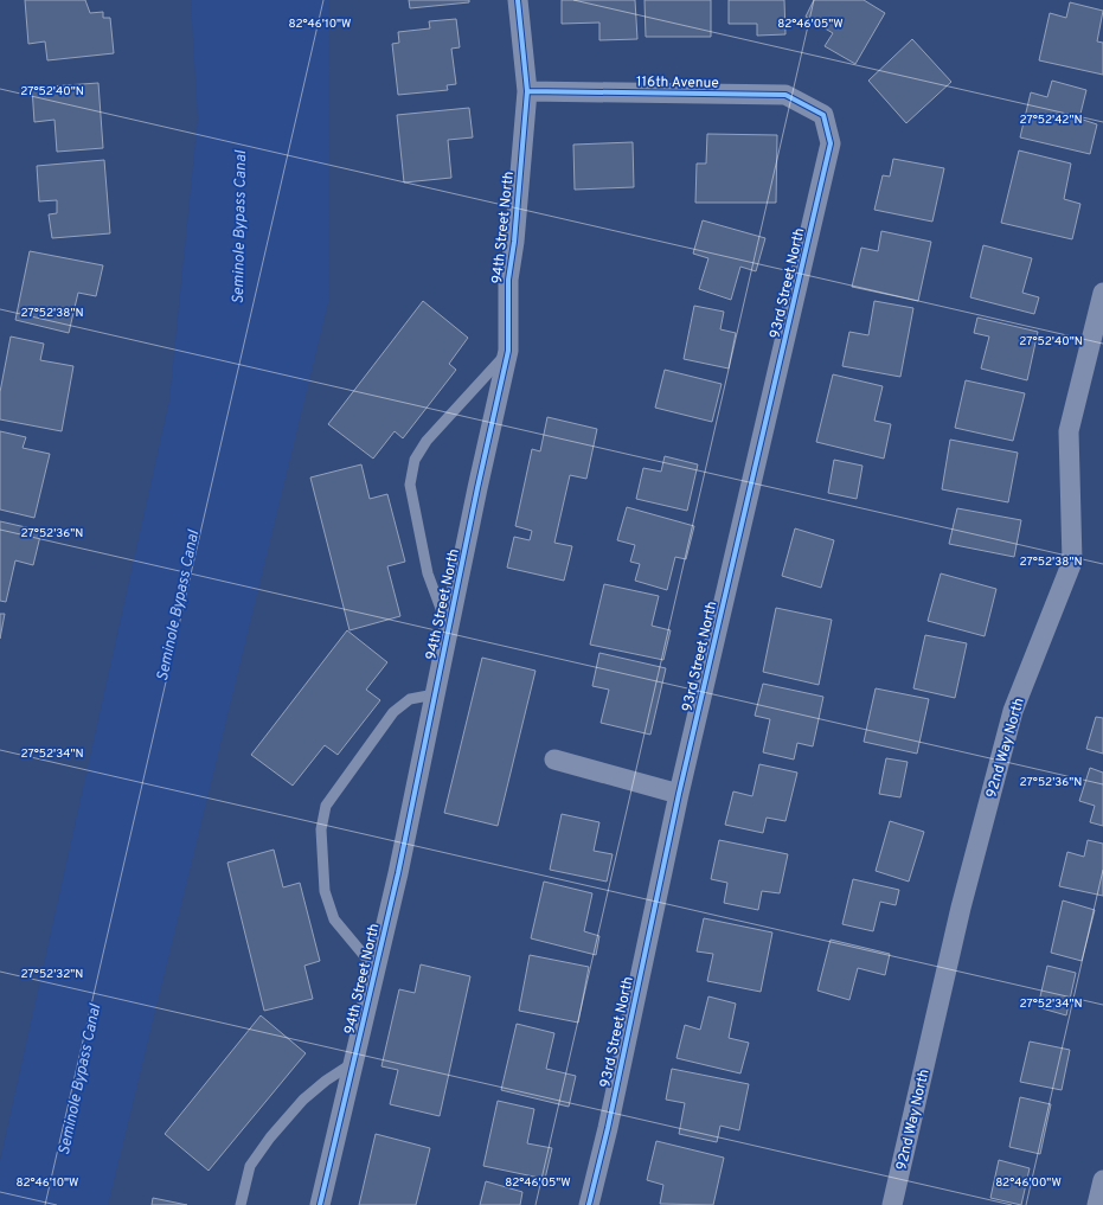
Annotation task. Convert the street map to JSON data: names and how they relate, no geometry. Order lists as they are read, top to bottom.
{
  "streets": {
    "street": [
      "116th Avenue",
      "94th Street North",
      "93rd Street North",
      "92nd Way North"
    ]
  },
  "crossings": [
    ["116th Avenue", "94th Street North"],
    ["116th Avenue", "93rd Street North"]
  ],
  "water": ["Seminole Bypass Canal"],
  "coordinates": [
    "82°46'10\"W",
    "82°46'05\"W",
    "27°52'40\"N",
    "27°52'42\"N",
    "27°52'38\"N",
    "27°52'36\"N",
    "27°52'34\"N",
    "27°52'32\"N",
    "82°46'00\"W"
  ]
}
